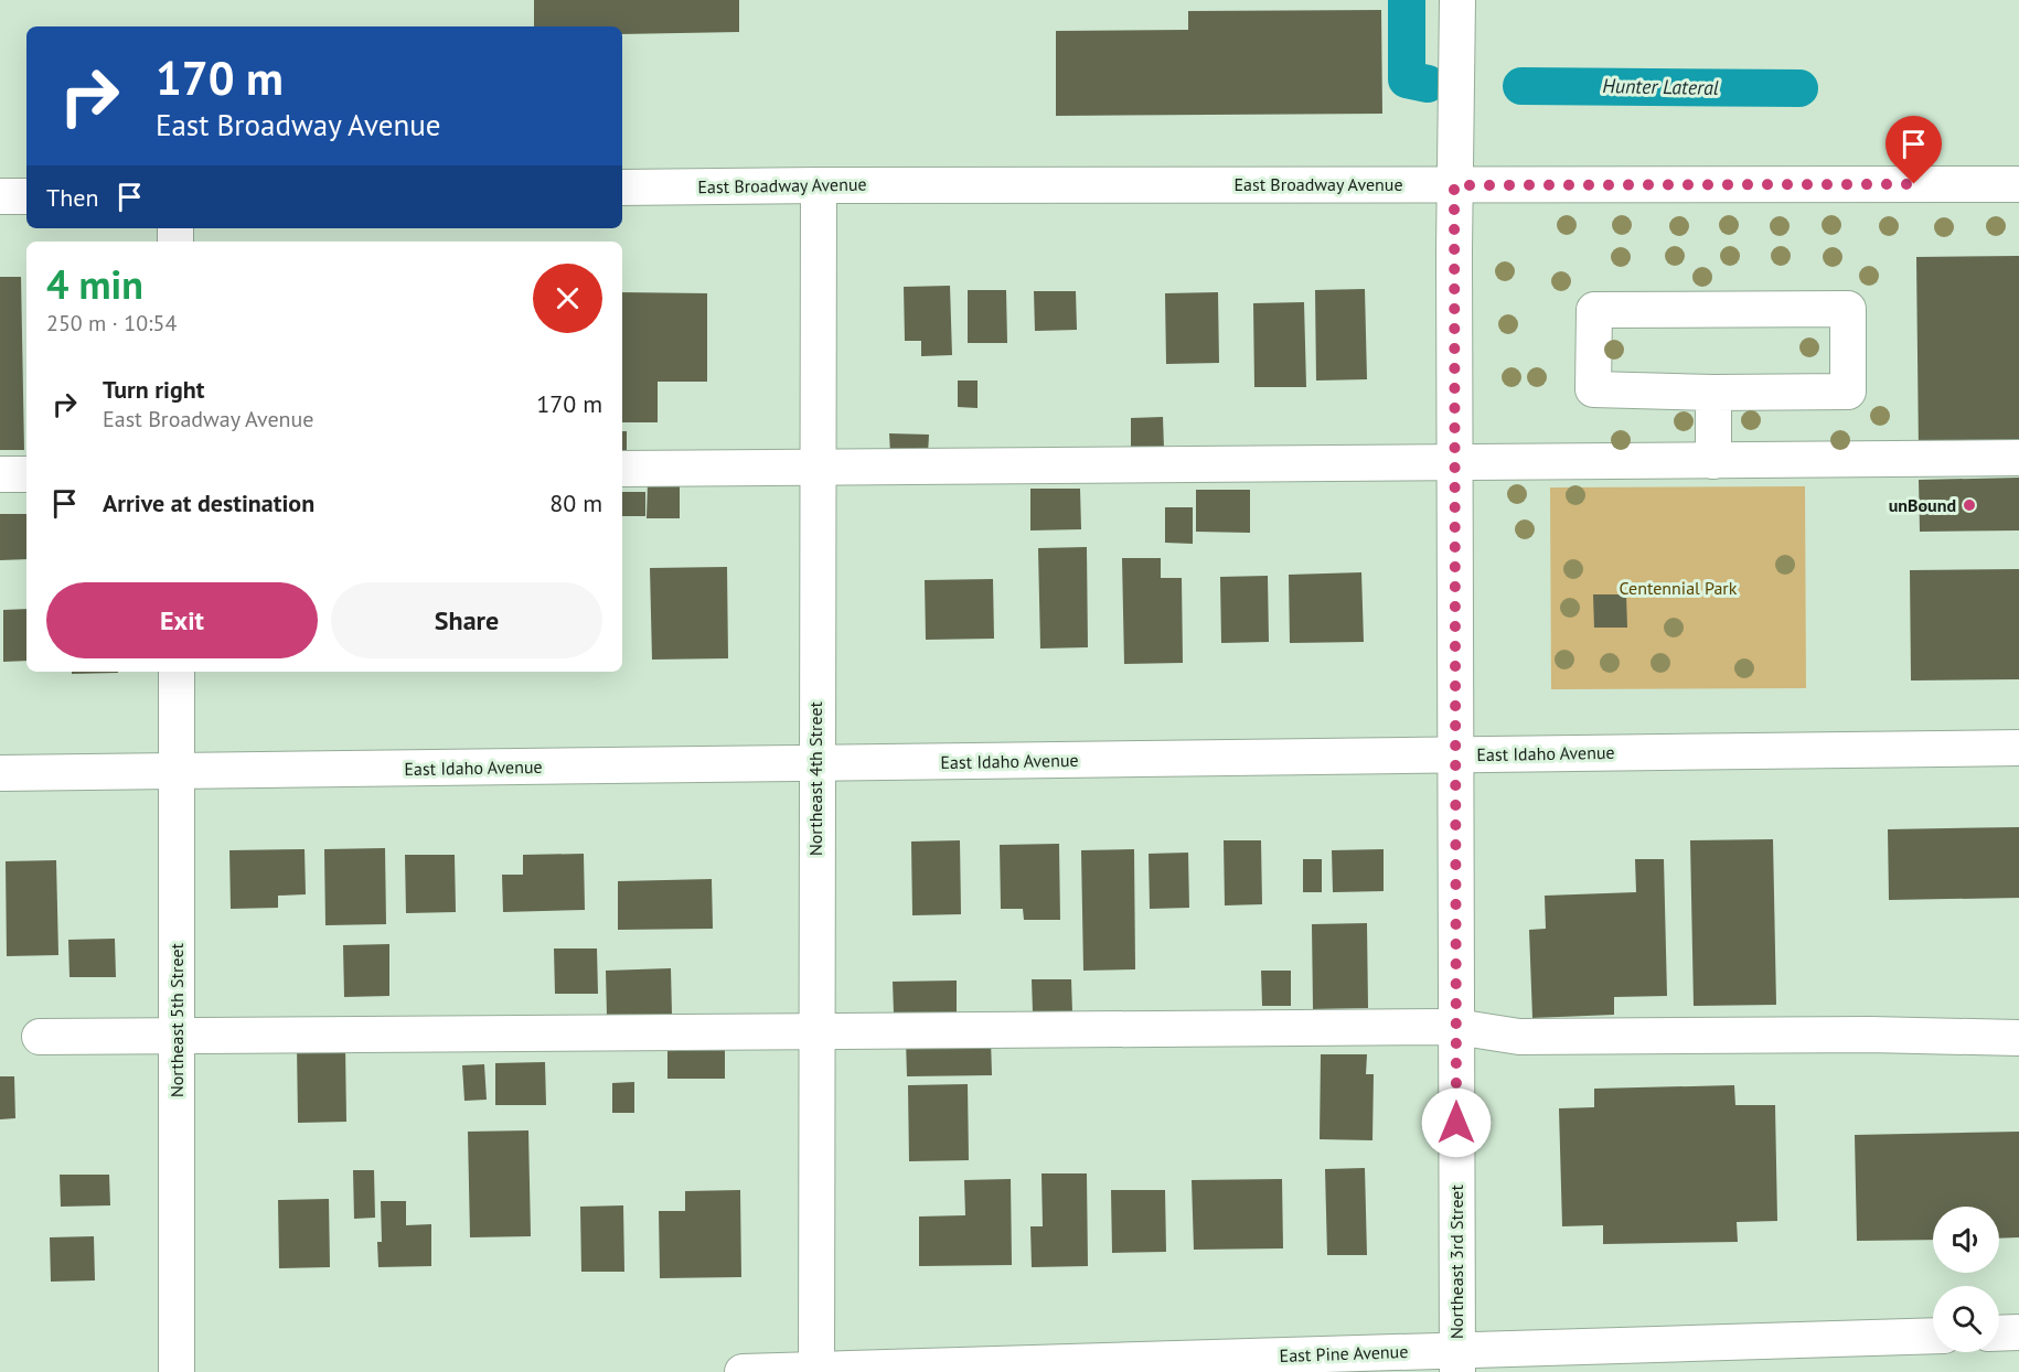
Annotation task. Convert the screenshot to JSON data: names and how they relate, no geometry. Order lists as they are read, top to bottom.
{
  "streets": {
    "street": [
      "East Broadway Avenue",
      "East Idaho Avenue",
      "Northeast 4th Street",
      "Northeast 5th Street",
      "Northeast 3rd Street",
      "East Pine Avenue"
    ]
  },
  "crossings": [
    ["East Broadway Avenue", "Northeast 4th Street"],
    ["East Broadway Avenue", "Northeast 3rd Street"],
    ["East Idaho Avenue", "Northeast 4th Street"],
    ["East Idaho Avenue", "Northeast 5th Street"],
    ["East Idaho Avenue", "Northeast 3rd Street"],
    ["Northeast 4th Street", "East Pine Avenue"],
    ["Northeast 3rd Street", "East Pine Avenue"]
  ],
  "water": ["Hunter Lateral"],
  "parks": ["Centennial Park"],
  "places": ["unBound"],
  "page": {
    "turn": ["170 m", "East Broadway Avenue"],
    "then": "Then",
    "heading": ["4 min", "250 m · 10:54"],
    "list": [
      {
        "name": "Turn right",
        "note": "East Broadway Avenue",
        "value": "170 m"
      },
      {
        "name": "Arrive at destination",
        "value": "80 m"
      }
    ],
    "buttons": ["Exit", "Share"]
  }
}
